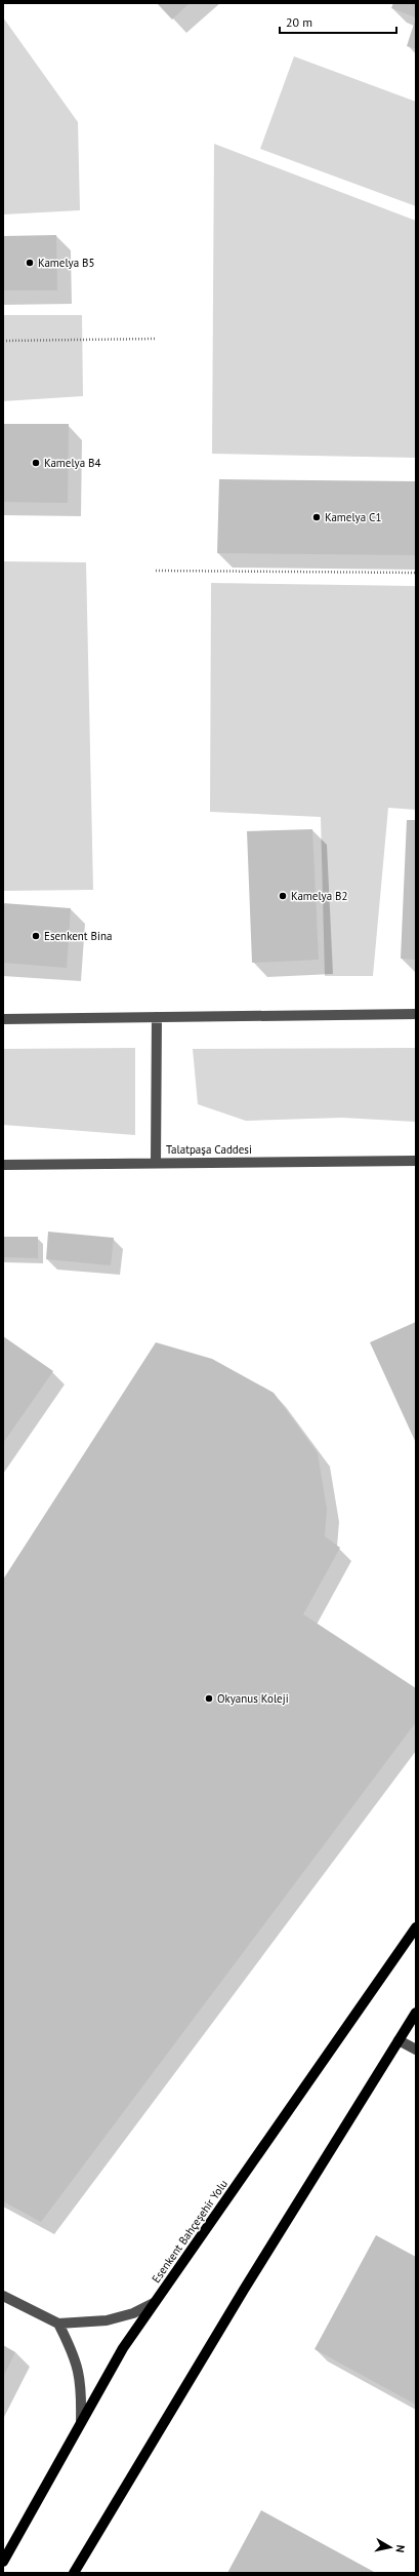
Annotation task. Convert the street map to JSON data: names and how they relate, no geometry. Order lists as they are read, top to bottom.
{
  "streets": {
    "main road": ["Esenkent Bahçeşehir Yolu"],
    "street": ["Talatpaşa Caddesi"]
  },
  "places": [
    "Kamelya B5",
    "Kamelya B4",
    "Kamelya C1",
    "Kamelya B2",
    "Esenkent Bina",
    "Okyanus Koleji"
  ],
  "scale_bar": "20 m",
  "north": "right"
}
